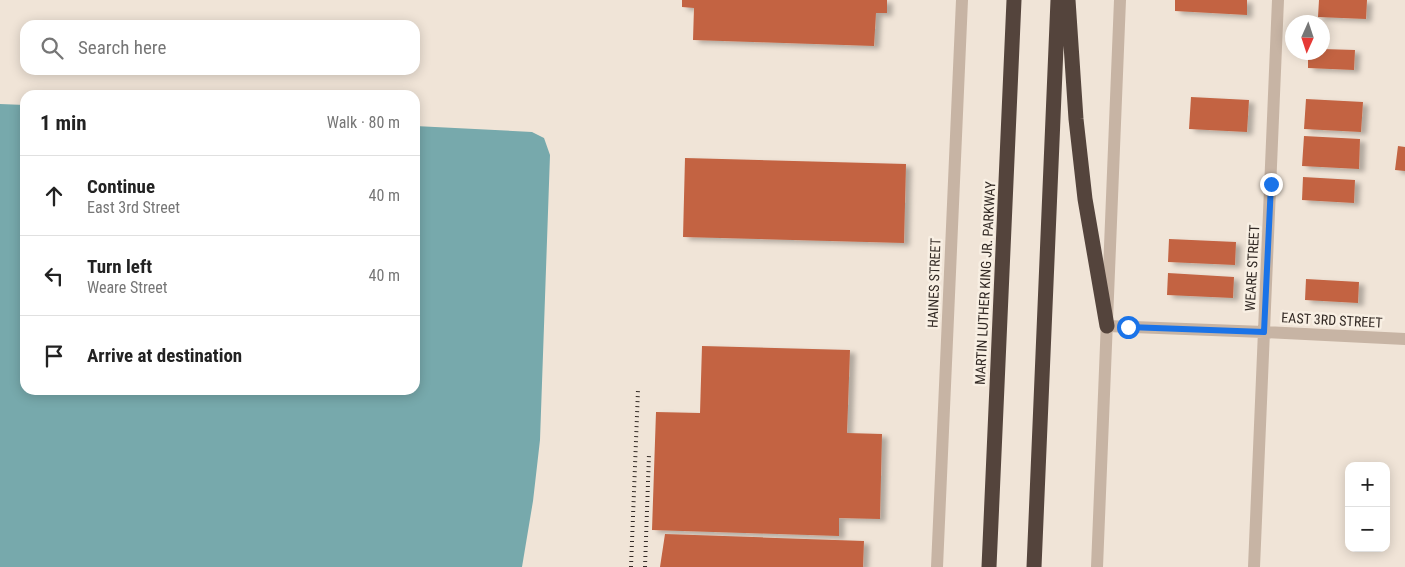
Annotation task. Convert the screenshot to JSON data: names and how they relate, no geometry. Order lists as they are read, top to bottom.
{
  "streets": {
    "highway": ["MARTIN LUTHER KING JR. PARKWAY"],
    "street": ["WEARE STREET", "HAINES STREET", "EAST 3RD STREET"]
  },
  "crossings": [
    ["WEARE STREET", "EAST 3RD STREET"]
  ],
  "north": "bottom",
  "page": {
    "search": "Search here",
    "heading": ["1 min", "Walk · 80 m"],
    "list": [
      ["Continue", "East 3rd Street", "40 m"],
      ["Turn left", "Weare Street", "40 m"],
      "Arrive at destination"
    ],
    "map_buttons": ["+", "−"]
  }
}
